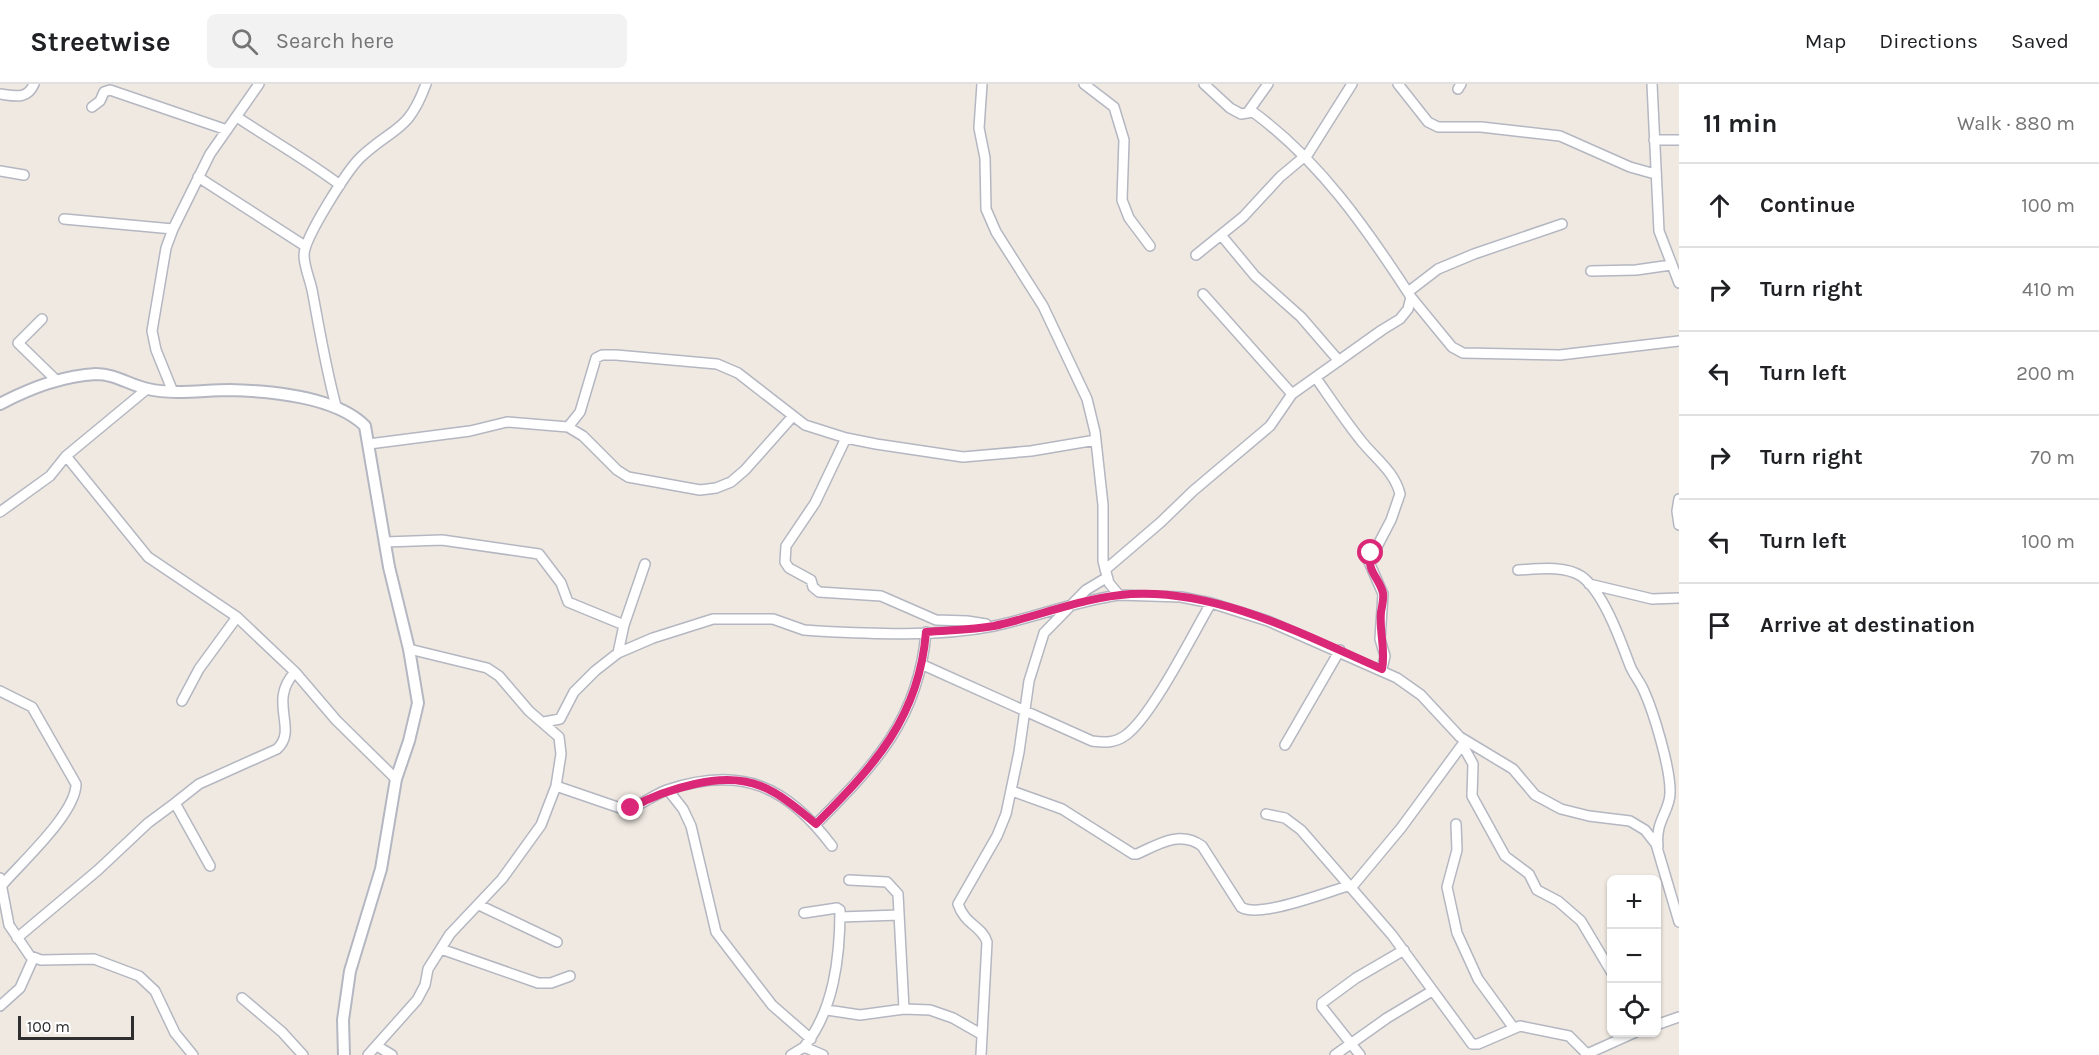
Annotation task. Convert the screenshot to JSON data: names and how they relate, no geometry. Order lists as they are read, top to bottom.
{
  "scale_bar": "100 m",
  "page": {
    "header": "Streetwise",
    "search": "Search here",
    "nav": ["Map", "Directions", "Saved"],
    "heading": ["11 min", "Walk · 880 m"],
    "list": [
      ["Continue", "100 m"],
      ["Turn right", "410 m"],
      ["Turn left", "200 m"],
      ["Turn right", "70 m"],
      ["Turn left", "100 m"],
      "Arrive at destination"
    ],
    "map_buttons": ["+", "−"],
    "scale": "100 m"
  }
}
